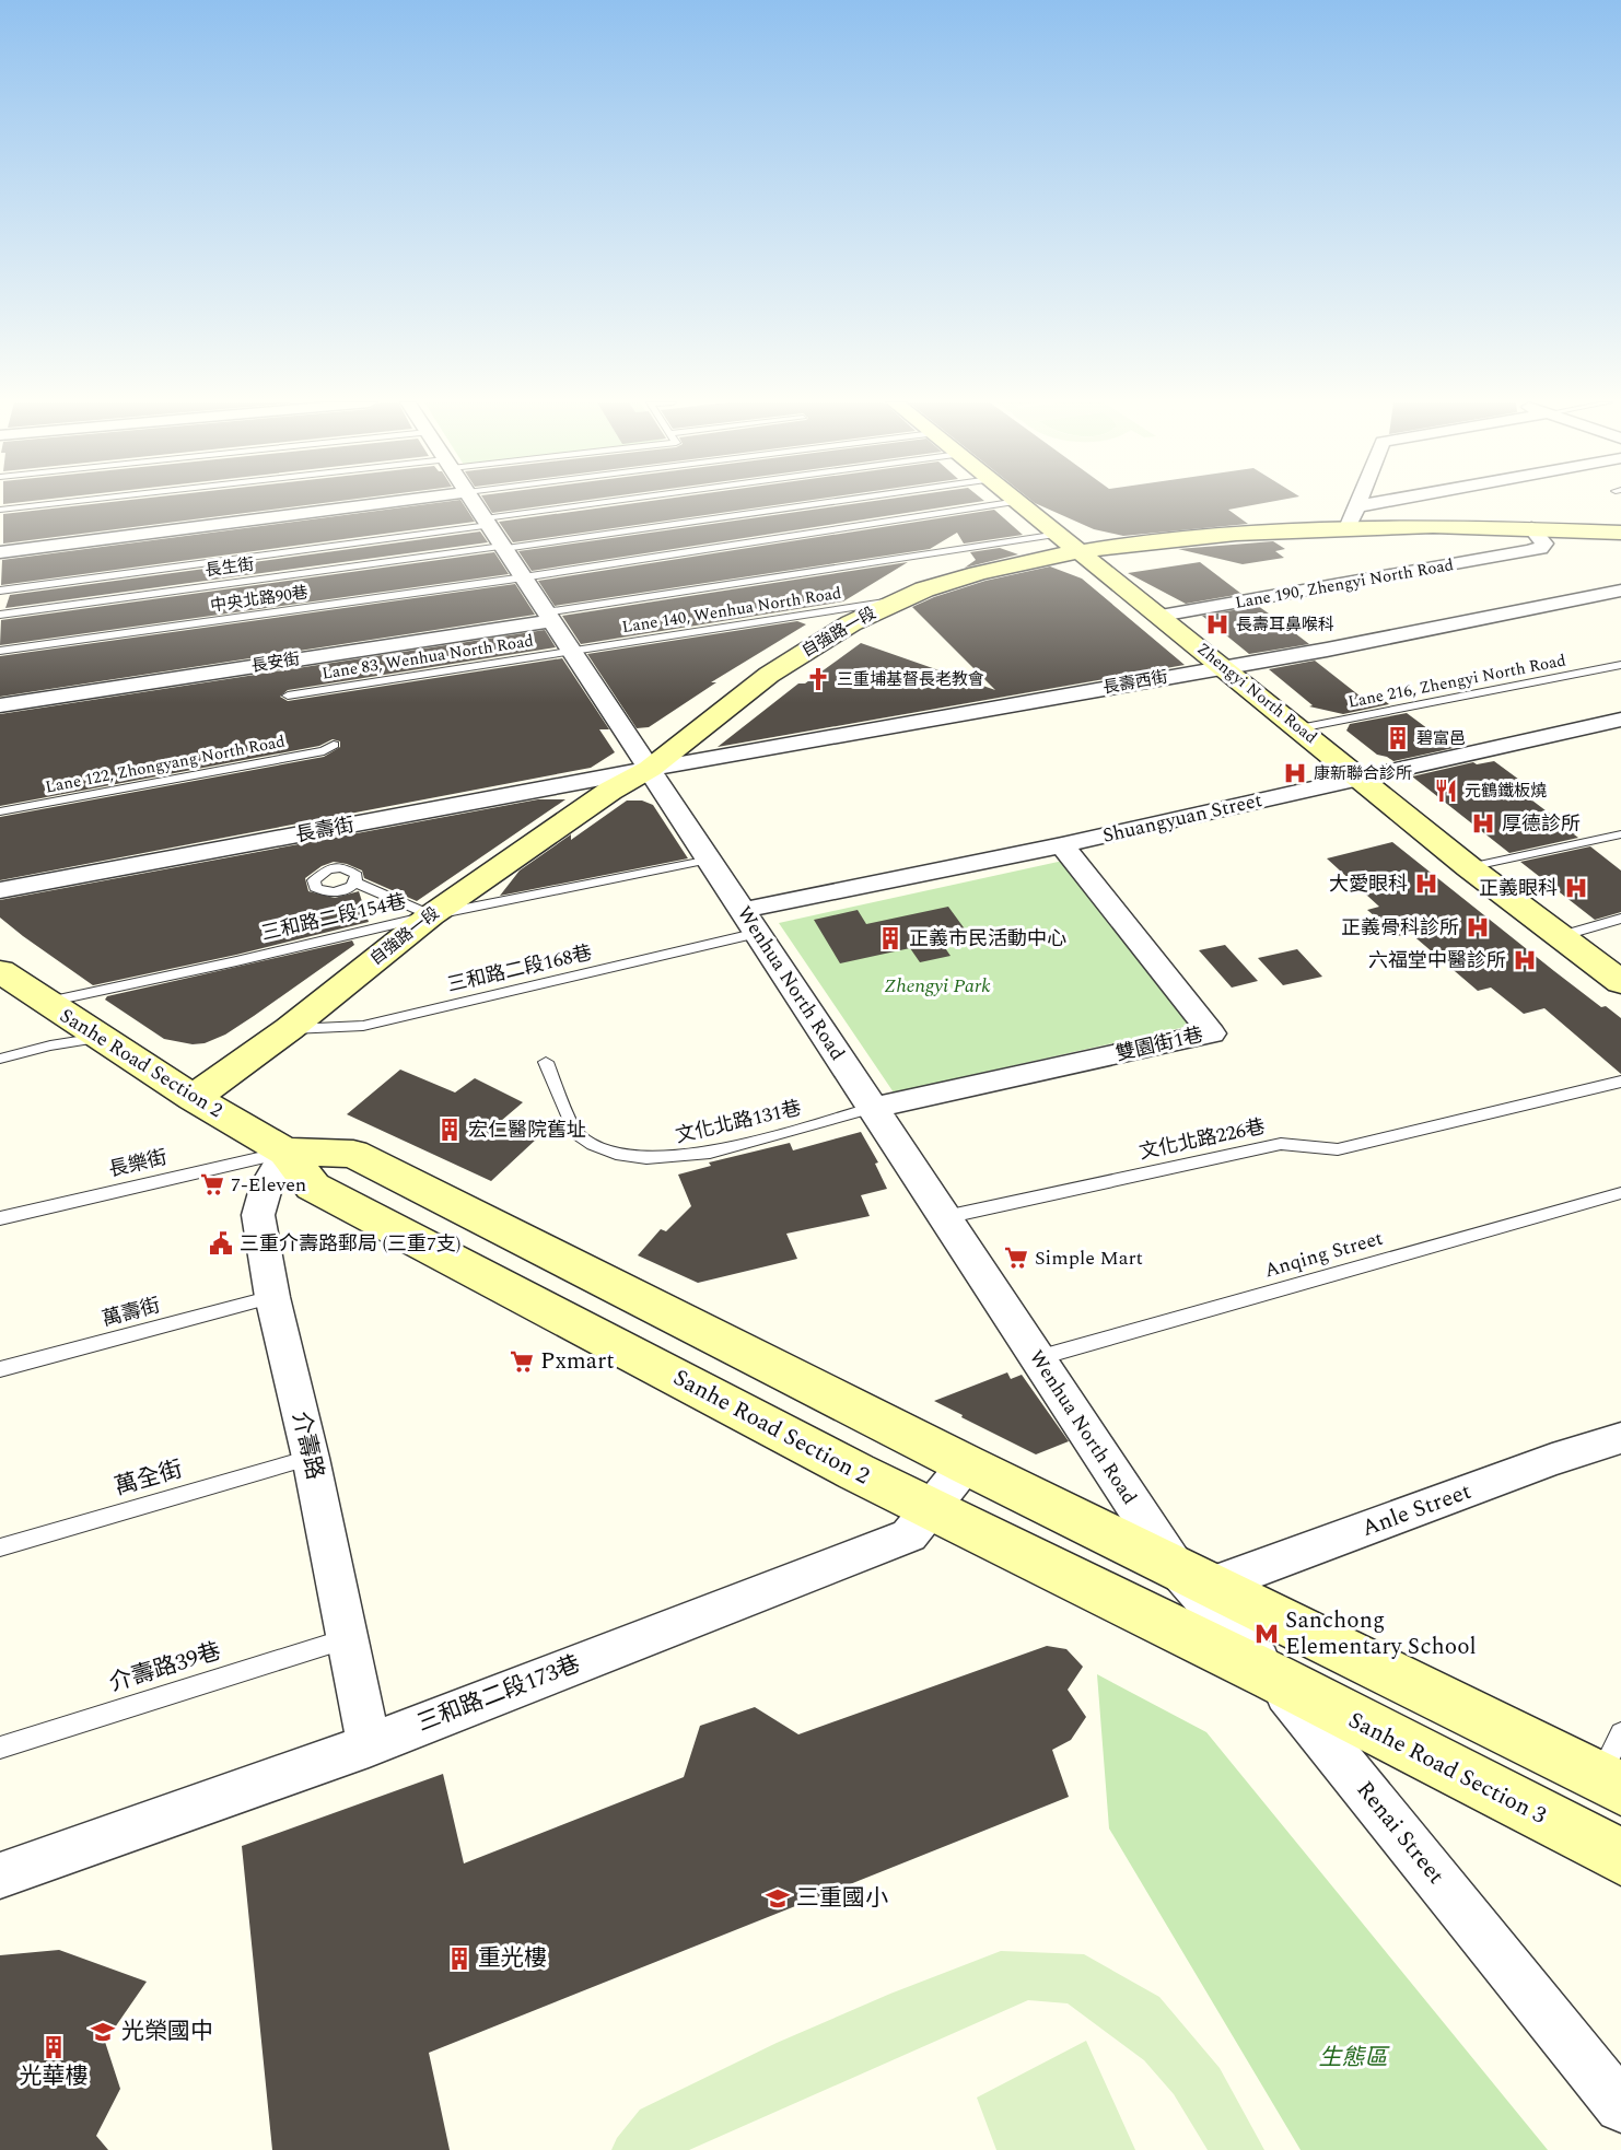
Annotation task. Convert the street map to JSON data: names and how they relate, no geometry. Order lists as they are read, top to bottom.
{
  "streets": {
    "street": [
      "Lane 190, Zhengyi North Road",
      "自強路一段",
      "長安街",
      "長壽西街",
      "Zhengyi North Road",
      "Shuangyuan Street",
      "長壽街",
      "Wenhua North Road",
      "雙園街1巷",
      "Sanhe Road Section 2",
      "介壽路",
      "Anle Street",
      "三和路二段173巷",
      "Sanhe Road Section 3",
      "Renai Street"
    ],
    "lane": [
      "長生街",
      "中央北路90巷",
      "Lane 140, Wenhua North Road",
      "Lane 83, Wenhua North Road",
      "Lane 216, Zhengyi North Road",
      "Lane 122, Zhongyang North Road",
      "三和路二段154巷",
      "三和路二段168巷",
      "文化北路131巷",
      "文化北路226巷",
      "長樂街",
      "Anqing Street",
      "萬壽街",
      "萬全街",
      "介壽路39巷"
    ]
  },
  "crossings": [
    ["長生街", "Wenhua North Road"],
    ["Lane 190, Zhengyi North Road", "自強路一段"],
    ["Lane 190, Zhengyi North Road", "Zhengyi North Road"],
    ["中央北路90巷", "Wenhua North Road"],
    ["Lane 140, Wenhua North Road", "自強路一段"],
    ["Lane 140, Wenhua North Road", "Lane 83, Wenhua North Road"],
    ["Lane 140, Wenhua North Road", "Wenhua North Road"],
    ["自強路一段", "長壽西街"],
    ["自強路一段", "Zhengyi North Road"],
    ["自強路一段", "長壽街"],
    ["自強路一段", "三和路二段154巷"],
    ["自強路一段", "三和路二段168巷"],
    ["自強路一段", "Wenhua North Road"],
    ["自強路一段", "Sanhe Road Section 2"],
    ["Lane 83, Wenhua North Road", "Wenhua North Road"],
    ["長安街", "Wenhua North Road"],
    ["Lane 216, Zhengyi North Road", "Zhengyi North Road"],
    ["長壽西街", "Zhengyi North Road"],
    ["長壽西街", "長壽街"],
    ["長壽西街", "Wenhua North Road"],
    ["Zhengyi North Road", "Shuangyuan Street"],
    ["Shuangyuan Street", "三和路二段168巷"],
    ["Shuangyuan Street", "Wenhua North Road"],
    ["Shuangyuan Street", "雙園街1巷"],
    ["長壽街", "Wenhua North Road"],
    ["三和路二段154巷", "Wenhua North Road"],
    ["三和路二段154巷", "Sanhe Road Section 2"],
    ["三和路二段168巷", "Wenhua North Road"],
    ["Wenhua North Road", "雙園街1巷"],
    ["Wenhua North Road", "Sanhe Road Section 2"],
    ["Wenhua North Road", "文化北路131巷"],
    ["Wenhua North Road", "文化北路226巷"],
    ["Wenhua North Road", "Anqing Street"],
    ["Wenhua North Road", "Anle Street"],
    ["Wenhua North Road", "Renai Street"],
    ["雙園街1巷", "文化北路131巷"],
    ["Sanhe Road Section 2", "長樂街"],
    ["Sanhe Road Section 2", "介壽路"],
    ["Sanhe Road Section 2", "Anle Street"],
    ["Sanhe Road Section 2", "三和路二段173巷"],
    ["Sanhe Road Section 2", "Sanhe Road Section 3"],
    ["Sanhe Road Section 2", "Renai Street"],
    ["長樂街", "介壽路"],
    ["萬壽街", "介壽路"],
    ["介壽路", "萬全街"],
    ["介壽路", "介壽路39巷"],
    ["介壽路", "三和路二段173巷"],
    ["Anle Street", "Renai Street"],
    ["Sanhe Road Section 3", "Renai Street"]
  ],
  "parks": ["Zhengyi Park", "生態區"],
  "places": {
    "hospital": [
      "長壽耳鼻喉科",
      "康新聯合診所",
      "厚德診所",
      "大愛眼科",
      "正義眼科",
      "正義骨科診所",
      "六福堂中醫診所"
    ],
    "church": ["三重埔基督長老教會"],
    "building": [
      "碧富邑",
      "正義市民活動中心",
      "宏仁醫院舊址",
      "重光樓",
      "光華樓"
    ],
    "restaurant": ["元鶴鐵板燒"],
    "supermarket": ["7-Eleven", "Simple Mart", "Pxmart"],
    "public building": ["三重介壽路郵局 (三重7支)"],
    "metro station": ["Sanchong Elementary School"],
    "school or university": ["三重國小", "光榮國中"]
  }
}
